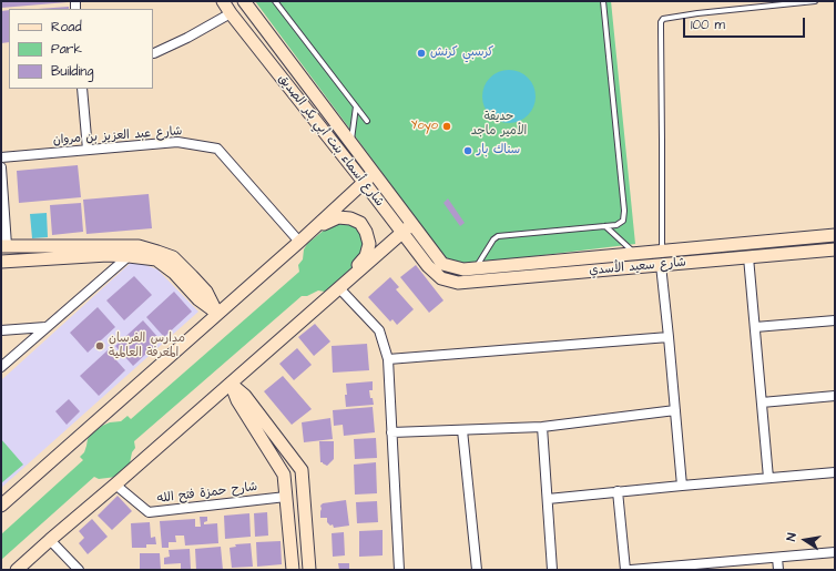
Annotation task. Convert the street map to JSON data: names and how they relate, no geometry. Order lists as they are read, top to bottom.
{
  "streets": {
    "street": [
      "شارع عبد العزيز بن مروان",
      "شارع أسماء بنت أبي بكر الصديق",
      "شارع سعيد الأسدي",
      "شارح حمزة فتح الله"
    ]
  },
  "crossings": [
    ["شارع أسماء بنت أبي بكر الصديق", "شارع سعيد الأسدي"]
  ],
  "parks": ["حديقة الأمير ماجد"],
  "places": [
    "كرسبي كرنش",
    "Yoyo",
    "سناك بار",
    "مدارس الفرسان المعرفة العالمية"
  ],
  "legend": ["Road", "Park", "Building"],
  "scale_bar": "100 m",
  "north": "left"
}
